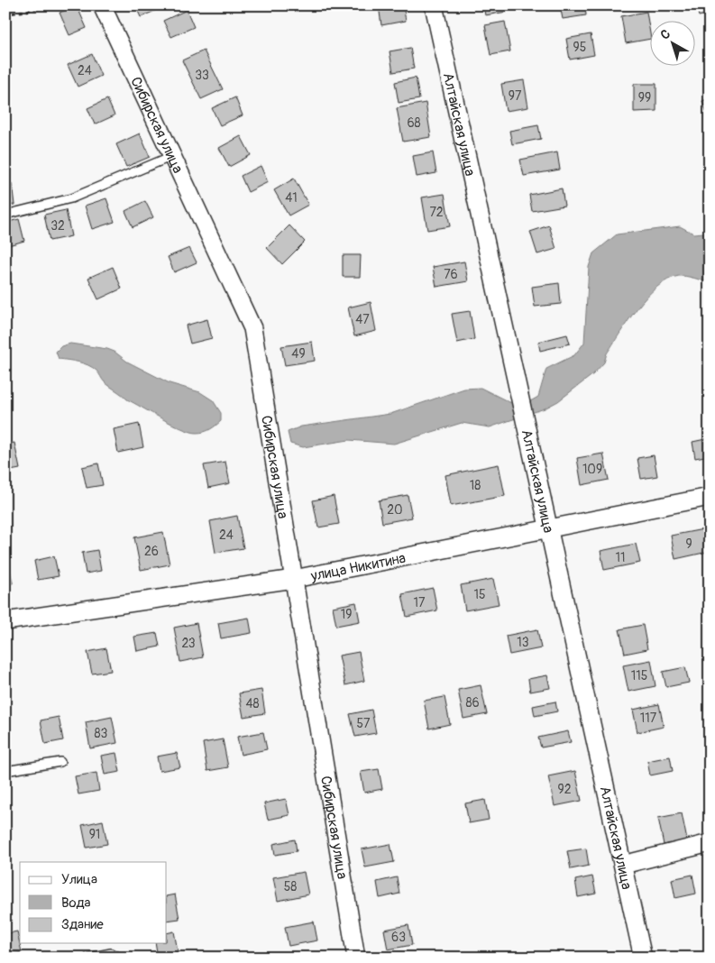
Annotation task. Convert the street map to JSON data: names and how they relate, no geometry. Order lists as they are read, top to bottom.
{
  "streets": {
    "street": ["Алтайская улица", "Сибирская улица", "улица Никитина"]
  },
  "crossings": [
    ["Алтайская улица", "улица Никитина"],
    ["Сибирская улица", "улица Никитина"]
  ],
  "house_numbers": [
    "95",
    "24",
    "33",
    "97",
    "99",
    "68",
    "41",
    "72",
    "32",
    "76",
    "47",
    "49",
    "109",
    "18",
    "20",
    "24",
    "9",
    "26",
    "11",
    "15",
    "17",
    "19",
    "13",
    "23",
    "115",
    "86",
    "48",
    "117",
    "57",
    "83",
    "92",
    "91",
    "58",
    "63"
  ],
  "legend": ["Улица", "Вода", "Здание"],
  "north": "top left"
}
